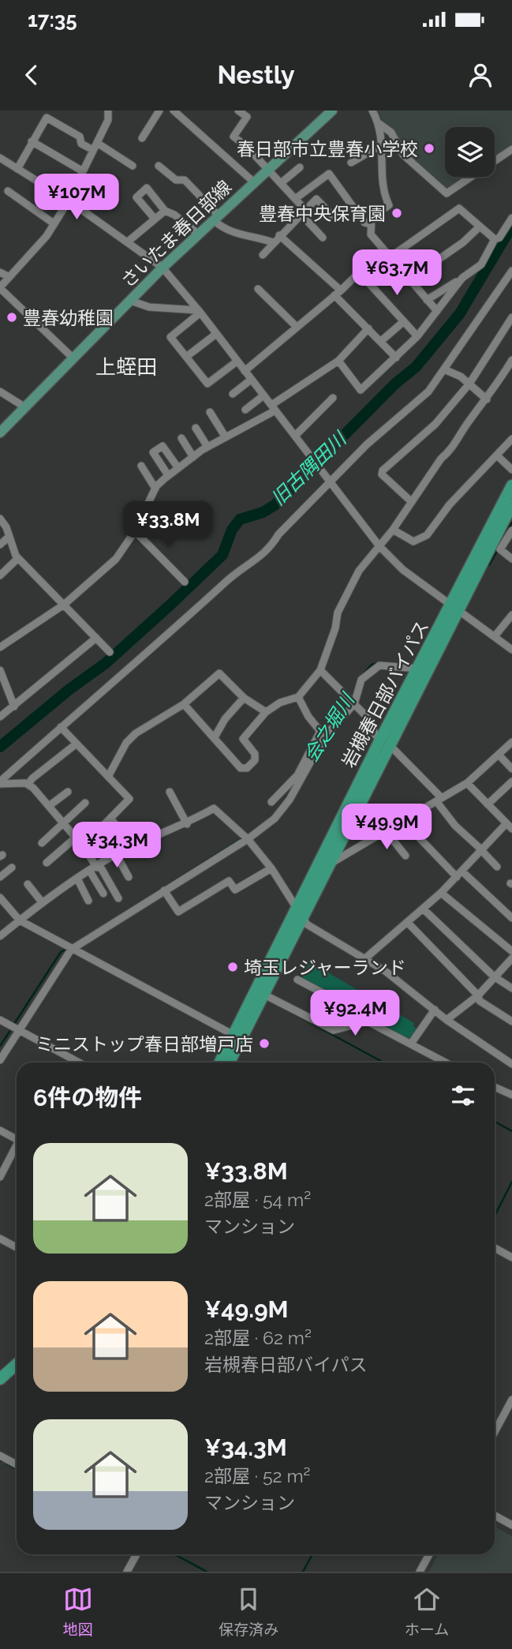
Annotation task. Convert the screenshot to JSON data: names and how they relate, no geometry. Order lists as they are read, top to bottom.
{
  "streets": {
    "highway": ["岩槻春日部バイパス"],
    "main road": ["さいたま春日部線"]
  },
  "districts": ["上蛭田"],
  "water": ["旧古隅田川", "会之堀川"],
  "places": [
    "春日部市立豊春小学校",
    "豊春中央保育園",
    "豊春幼稚園",
    "埼玉レジャーランド",
    "ミニストップ春日部増戸店"
  ],
  "page": {
    "status": "17:35",
    "header": "Nestly",
    "price": [
      "¥107M",
      "¥63.7M",
      "¥33.8M",
      "¥49.9M",
      "¥34.3M",
      "¥92.4M"
    ],
    "heading": "6件の物件",
    "list": [
      {
        "name": "¥33.8M",
        "note": "2部屋 · 54 m² · マンション"
      },
      {
        "name": "¥49.9M",
        "note": "2部屋 · 62 m² · 岩槻春日部バイパス"
      },
      {
        "name": "¥34.3M",
        "note": "2部屋 · 52 m² · マンション"
      }
    ],
    "tabs": ["地図", "保存済み", "ホーム"]
  }
}
